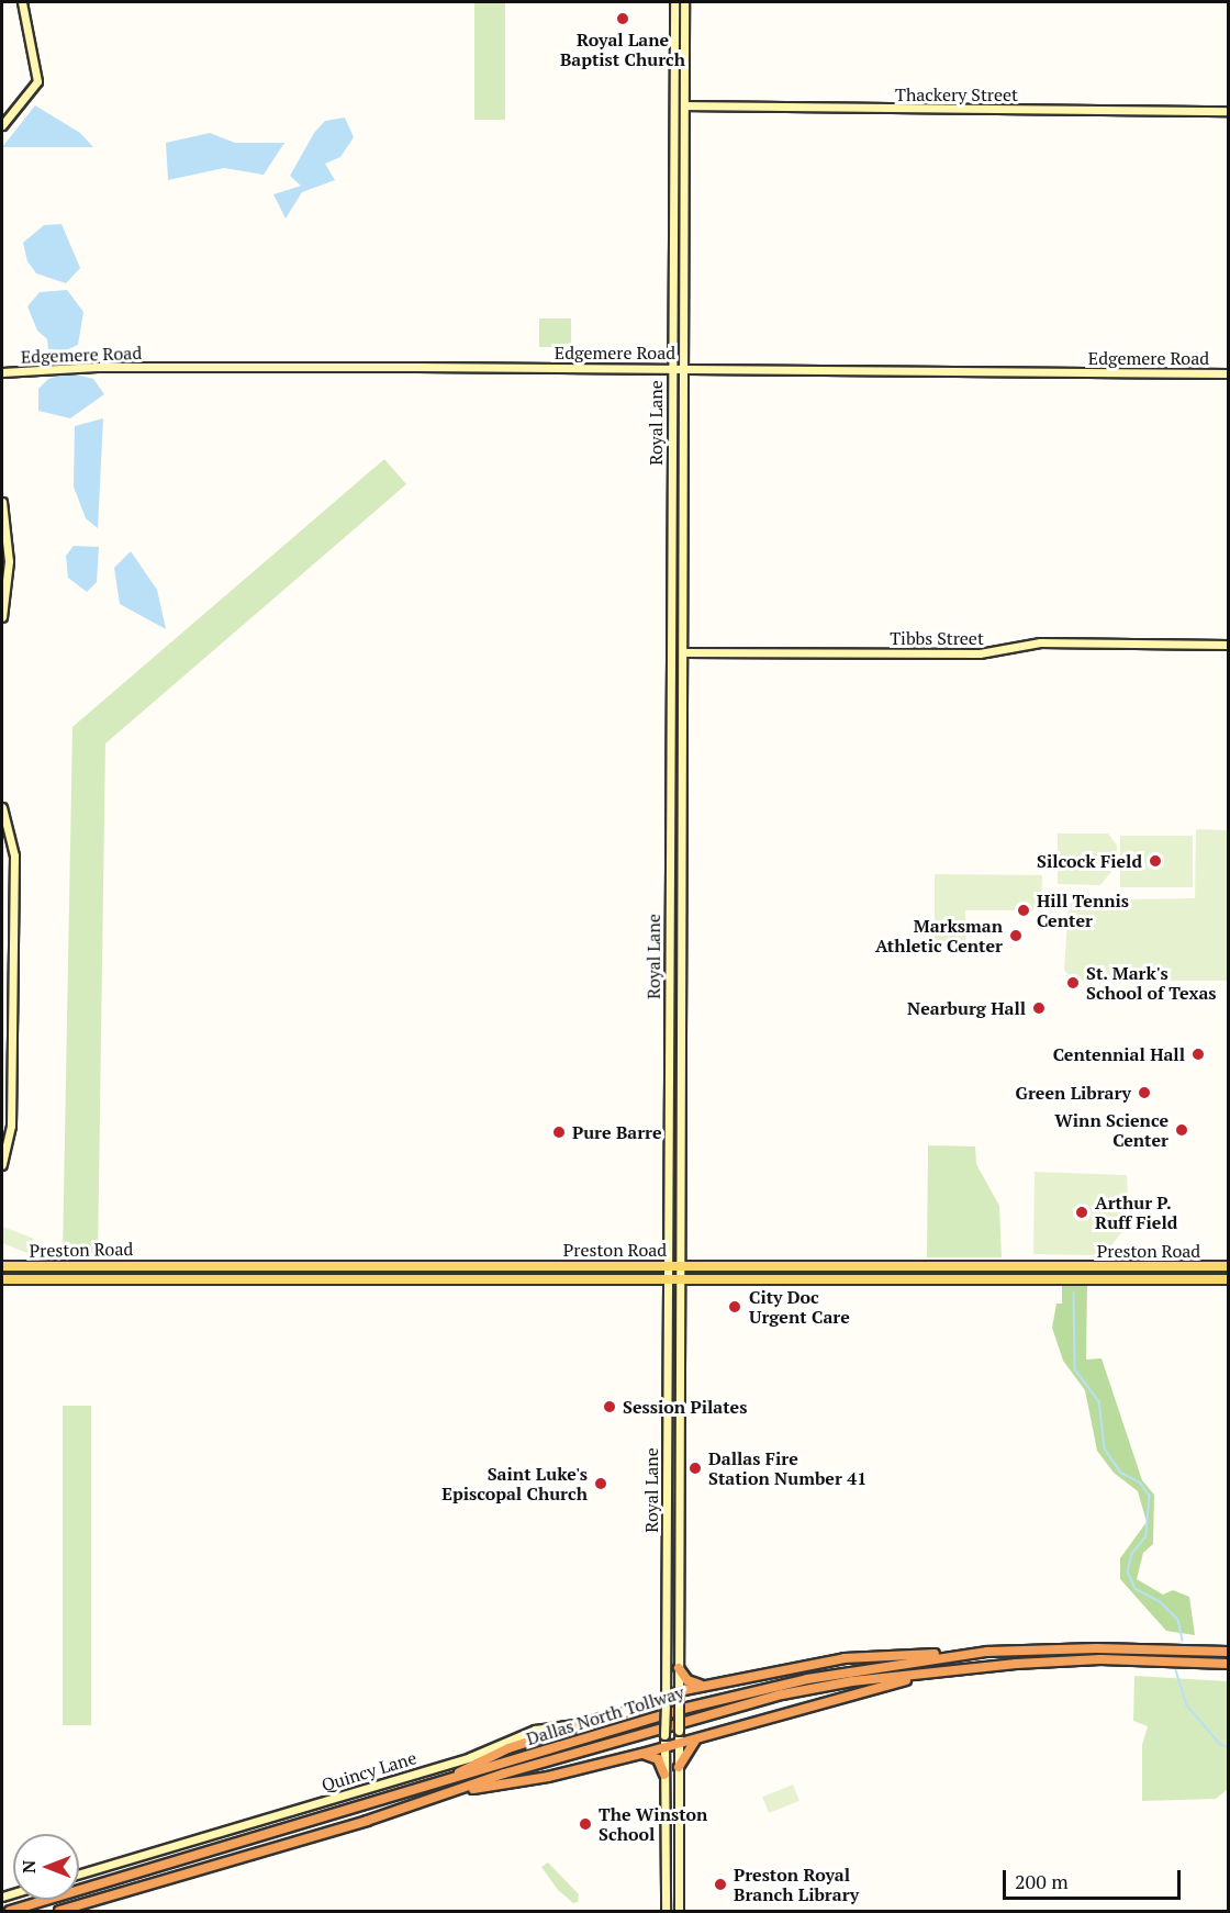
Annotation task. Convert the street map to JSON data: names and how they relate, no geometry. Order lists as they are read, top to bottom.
{
  "streets": {
    "highway": ["Dallas North Tollway"],
    "main road": [
      "Thackery Street",
      "Edgemere Road",
      "Royal Lane",
      "Tibbs Street",
      "Preston Road",
      "Quincy Lane"
    ]
  },
  "crossings": [
    ["Thackery Street", "Royal Lane"],
    ["Edgemere Road", "Royal Lane"],
    ["Royal Lane", "Tibbs Street"],
    ["Royal Lane", "Preston Road"],
    ["Royal Lane", "Quincy Lane"]
  ],
  "places": [
    "Royal Lane Baptist Church",
    "Silcock Field",
    "Hill Tennis Center",
    "Marksman Athletic Center",
    "St. Mark's School of Texas",
    "Nearburg Hall",
    "Centennial Hall",
    "Green Library",
    "Winn Science Center",
    "Pure Barre",
    "Arthur P. Ruff Field",
    "City Doc Urgent Care",
    "Session Pilates",
    "Dallas Fire Station Number 41",
    "Saint Luke's Episcopal Church",
    "The Winston School",
    "Preston Royal Branch Library"
  ],
  "scale_bar": "200 m",
  "north": "left"
}
